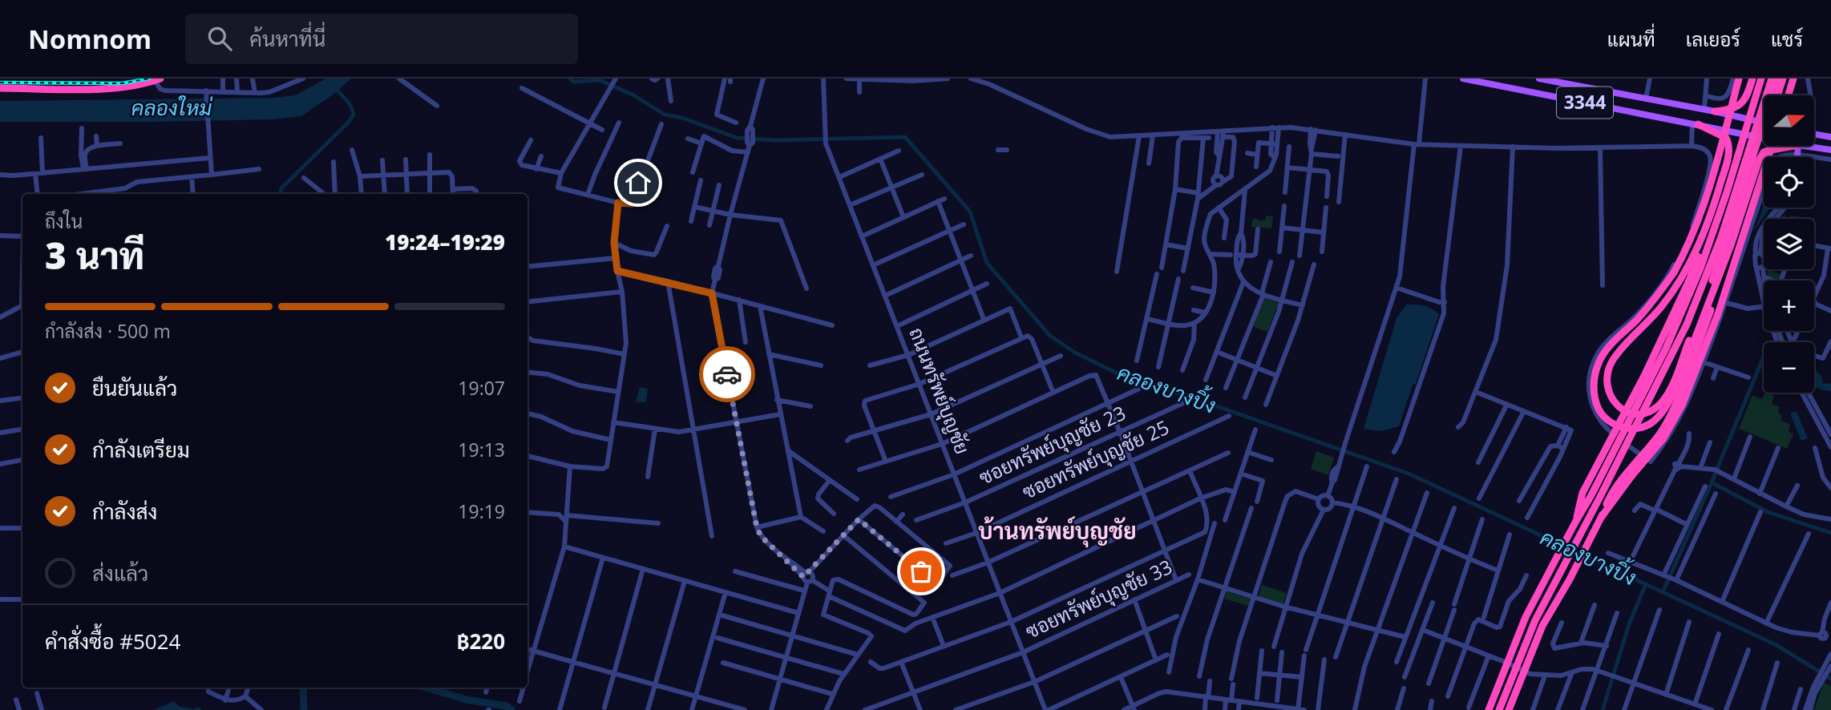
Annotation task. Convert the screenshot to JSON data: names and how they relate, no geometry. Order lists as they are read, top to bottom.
{
  "streets": {
    "main road": ["3344"],
    "street": [
      "ถนนทรัพย์บุญชัย",
      "ซอยทรัพย์บุญชัย 23",
      "ซอยทรัพย์บุญชัย 25",
      "ซอยทรัพย์บุญชัย 33"
    ]
  },
  "crossings": [
    ["ถนนทรัพย์บุญชัย", "ซอยทรัพย์บุญชัย 23"],
    ["ถนนทรัพย์บุญชัย", "ซอยทรัพย์บุญชัย 25"],
    ["ถนนทรัพย์บุญชัย", "ซอยทรัพย์บุญชัย 33"]
  ],
  "districts": ["บ้านทรัพย์บุญชัย"],
  "water": ["คลองใหม่", "คลองบางปิ้ง"],
  "north": "right",
  "page": {
    "header": "Nomnom",
    "search": "ค้นหาที่นี่",
    "nav": ["แผนที่", "เลเยอร์", "แชร์"],
    "map_buttons": ["+", "−"],
    "heading": ["3 นาที", "ถึงใน", "19:24–19:29"],
    "panel": ["คำสั่งซื้อ #5024", "฿220"],
    "bar": "กำลังส่ง · 500 m",
    "list": [
      ["ยืนยันแล้ว", "19:07"],
      ["กำลังเตรียม", "19:13"],
      ["กำลังส่ง", "19:19"],
      "ส่งแล้ว"
    ]
  }
}
